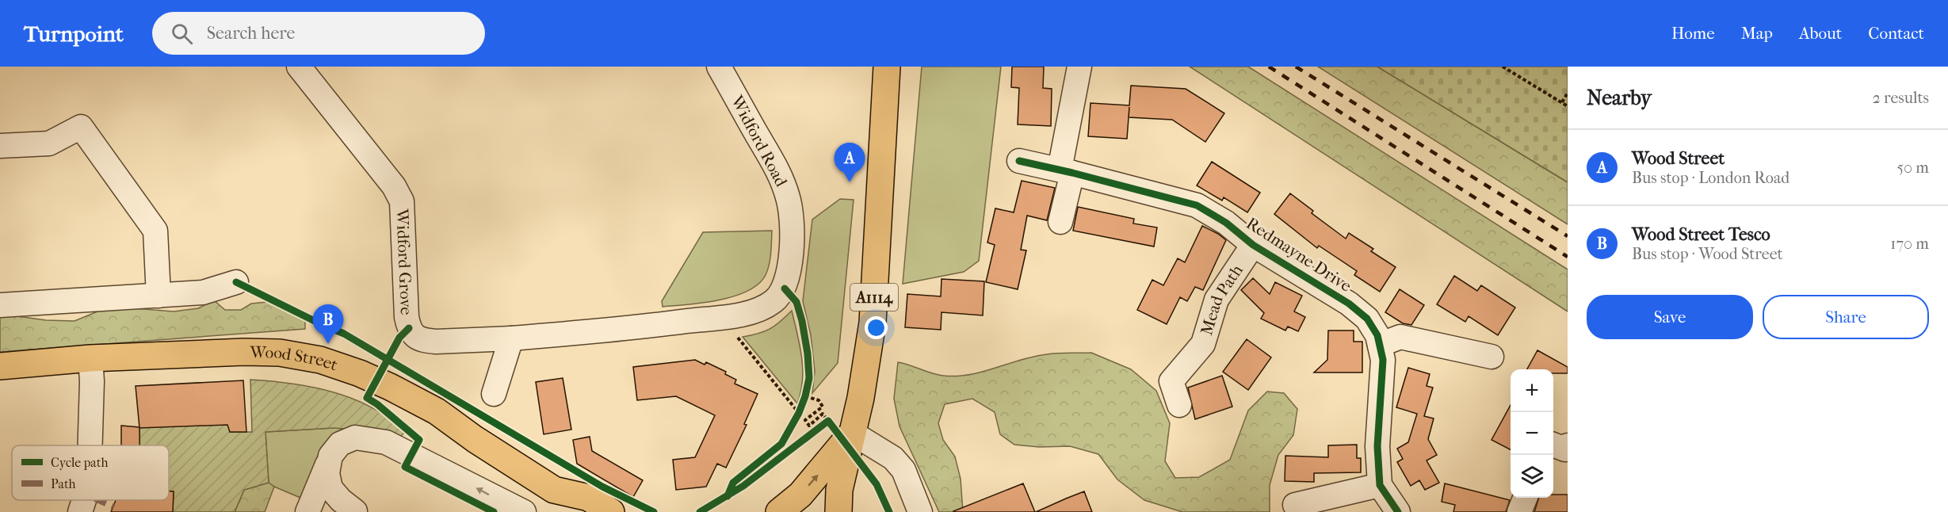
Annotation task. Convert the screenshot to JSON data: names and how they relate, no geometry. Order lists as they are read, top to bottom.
{
  "streets": {
    "main road": ["A1114", "Wood Street"],
    "street": [
      "Widford Road",
      "Redmayne Drive",
      "Widford Grove",
      "Mead Path"
    ]
  },
  "crossings": [
    ["Redmayne Drive", "Mead Path"]
  ],
  "legend": ["Cycle path", "Path"],
  "page": {
    "header": "Turnpoint",
    "search": "Search here",
    "nav": [
      "Home",
      "Map",
      "About",
      "Contact"
    ],
    "heading": ["Nearby", "2 results"],
    "list": [
      {
        "mark": "A",
        "name": "Wood Street",
        "note": "Bus stop · London Road",
        "value": "50 m"
      },
      {
        "mark": "B",
        "name": "Wood Street Tesco",
        "note": "Bus stop · Wood Street",
        "value": "170 m"
      }
    ],
    "pins": ["A", "B"],
    "buttons": ["Save", "Share"],
    "map_buttons": ["+", "−"]
  }
}
